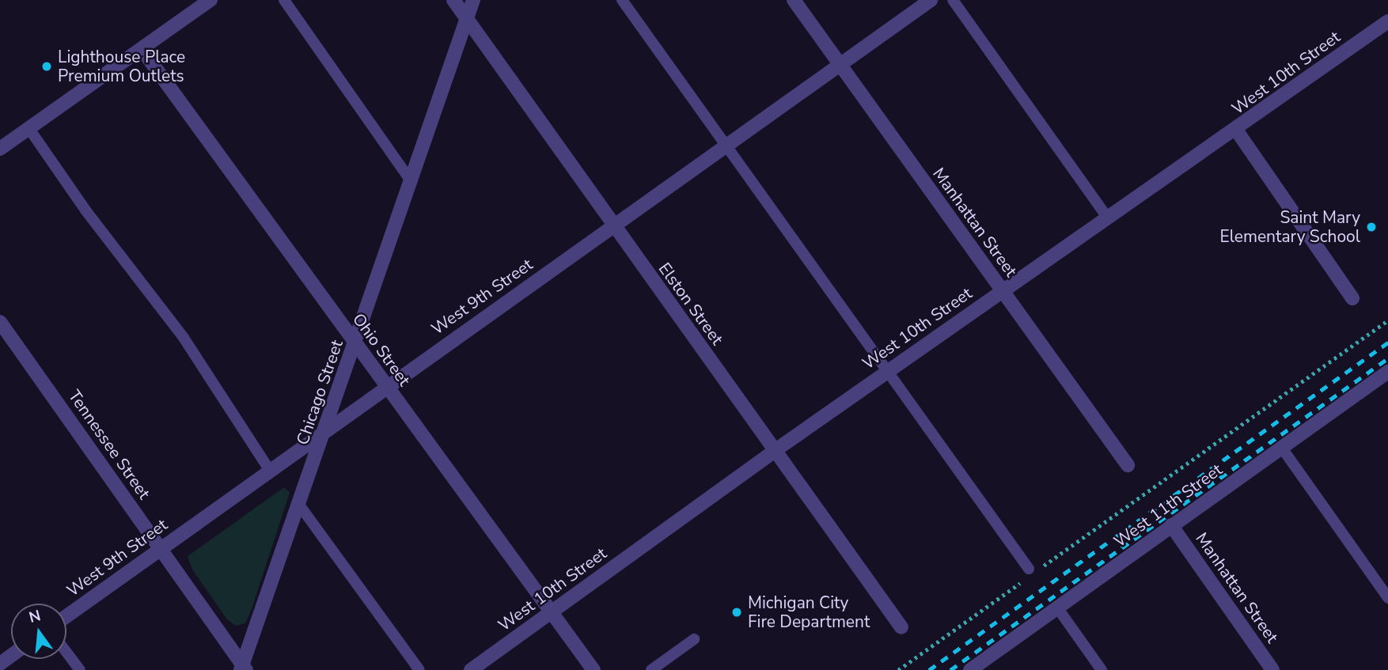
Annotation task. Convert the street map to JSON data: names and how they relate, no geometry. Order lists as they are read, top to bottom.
{
  "streets": {
    "street": [
      "West 10th Street",
      "Manhattan Street",
      "West 9th Street",
      "Elston Street",
      "Ohio Street",
      "Chicago Street",
      "Tennessee Street",
      "West 11th Street"
    ]
  },
  "crossings": [
    ["West 10th Street", "Manhattan Street"],
    ["West 10th Street", "Elston Street"],
    ["West 10th Street", "Ohio Street"],
    ["Manhattan Street", "West 9th Street"],
    ["Manhattan Street", "West 11th Street"],
    ["West 9th Street", "Elston Street"],
    ["West 9th Street", "Ohio Street"],
    ["West 9th Street", "Chicago Street"],
    ["West 9th Street", "Tennessee Street"],
    ["Elston Street", "Chicago Street"],
    ["Ohio Street", "Chicago Street"],
    ["Chicago Street", "Tennessee Street"]
  ],
  "places": ["Lighthouse Place Premium Outlets", "Saint Mary Elementary School", "Michigan City Fire Department"],
  "north": "top"
}
